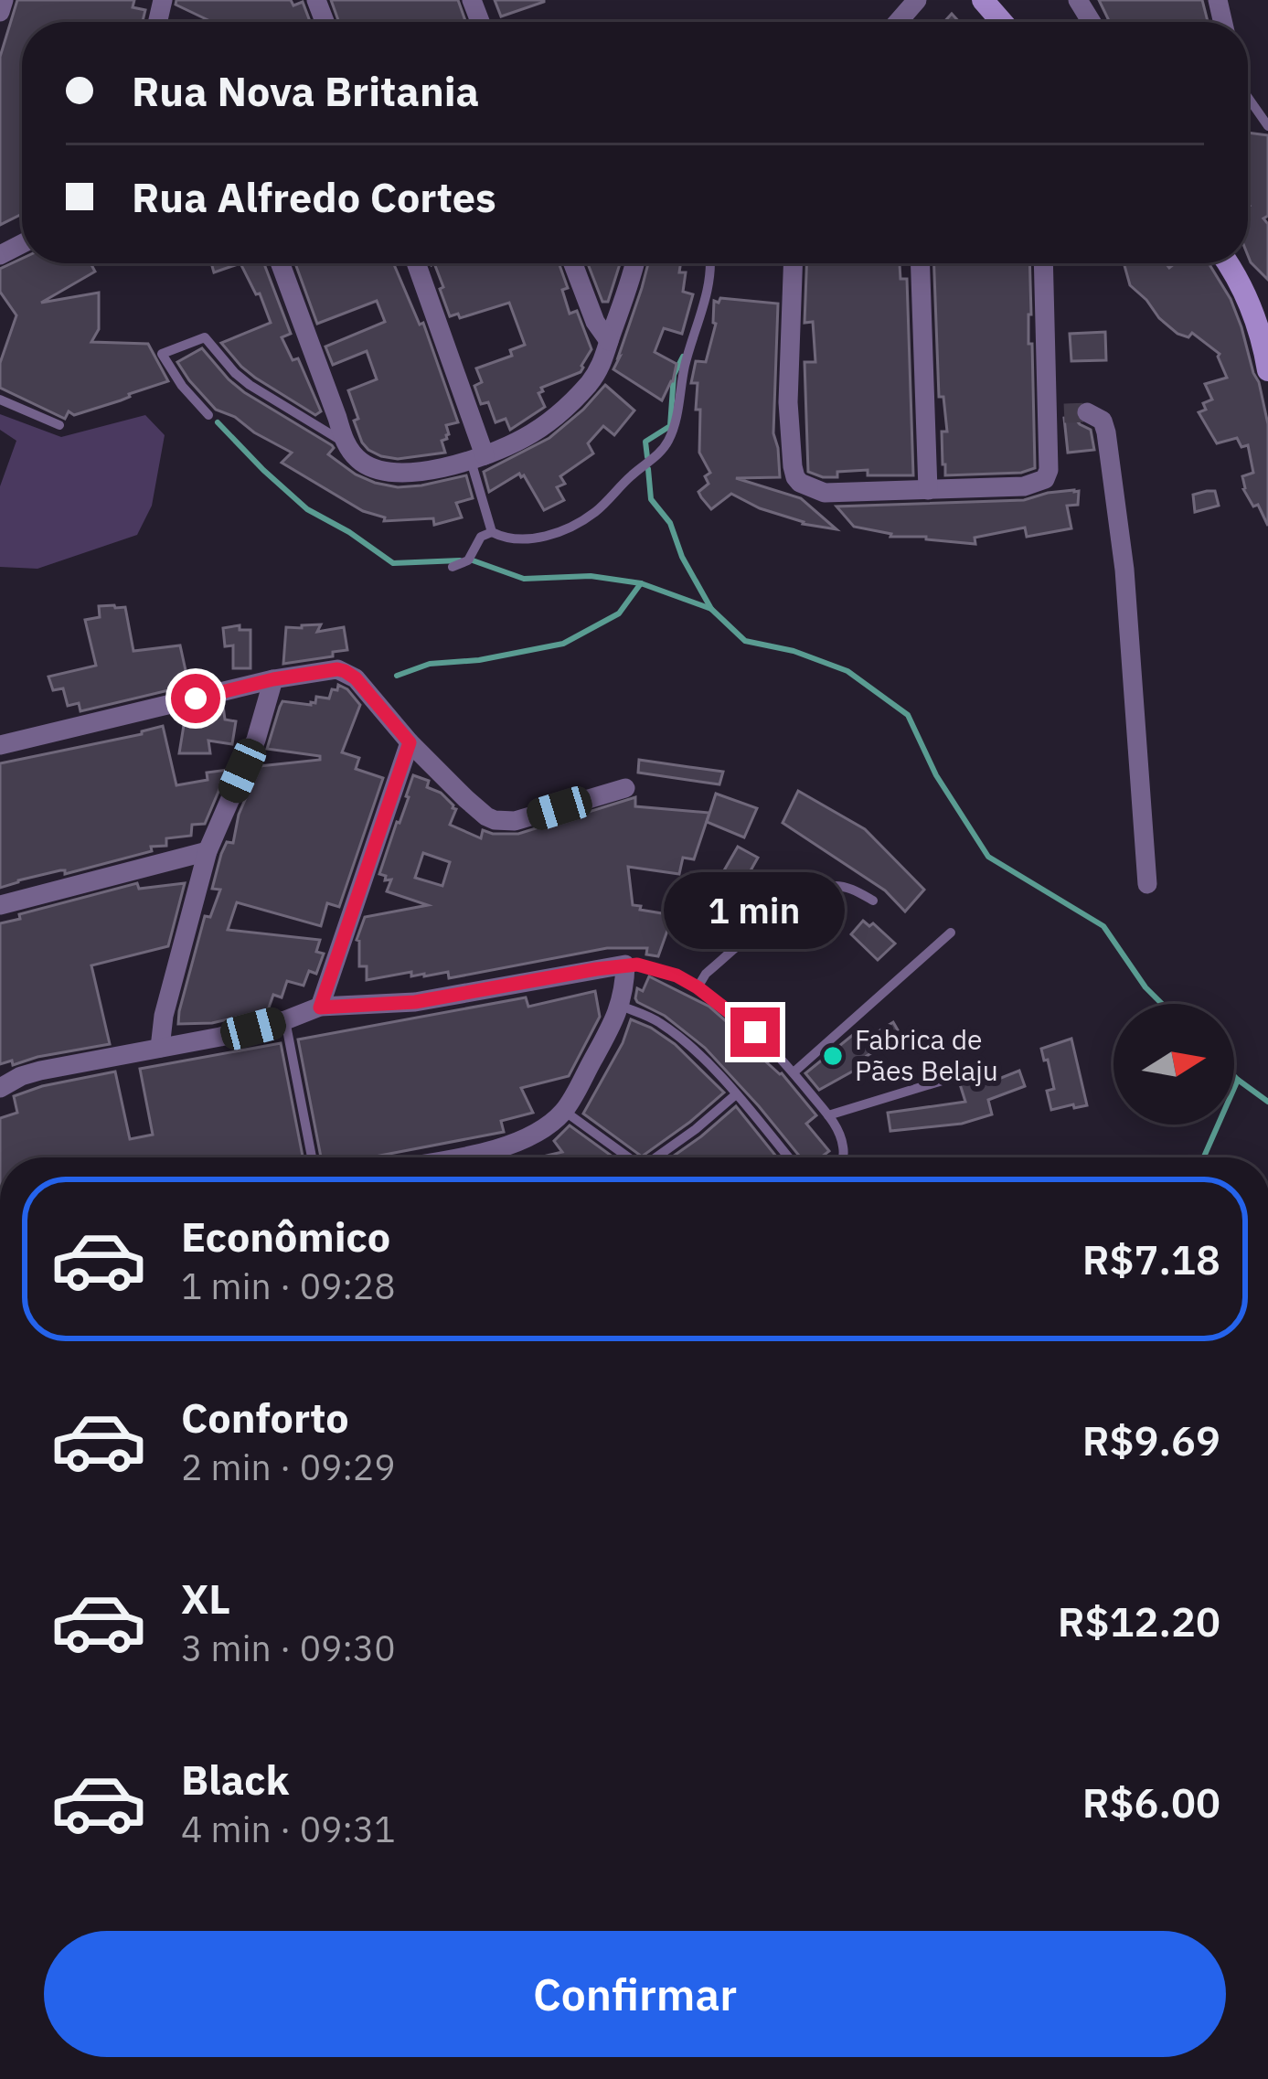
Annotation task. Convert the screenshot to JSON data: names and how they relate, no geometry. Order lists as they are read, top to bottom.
{
  "places": ["Fabrica de Pães Belaju"],
  "north": "right",
  "page": {
    "banner": ["Rua Nova Britania", "Rua Alfredo Cortes"],
    "bubble": "1 min",
    "list": [
      {
        "name": "Econômico",
        "note": "1 min · 09:28",
        "value": "R$7.18"
      },
      {
        "name": "Conforto",
        "note": "2 min · 09:29",
        "value": "R$9.69"
      },
      {
        "name": "XL",
        "note": "3 min · 09:30",
        "value": "R$12.20"
      },
      {
        "name": "Black",
        "note": "4 min · 09:31",
        "value": "R$6.00"
      }
    ],
    "buttons": "Confirmar"
  }
}
